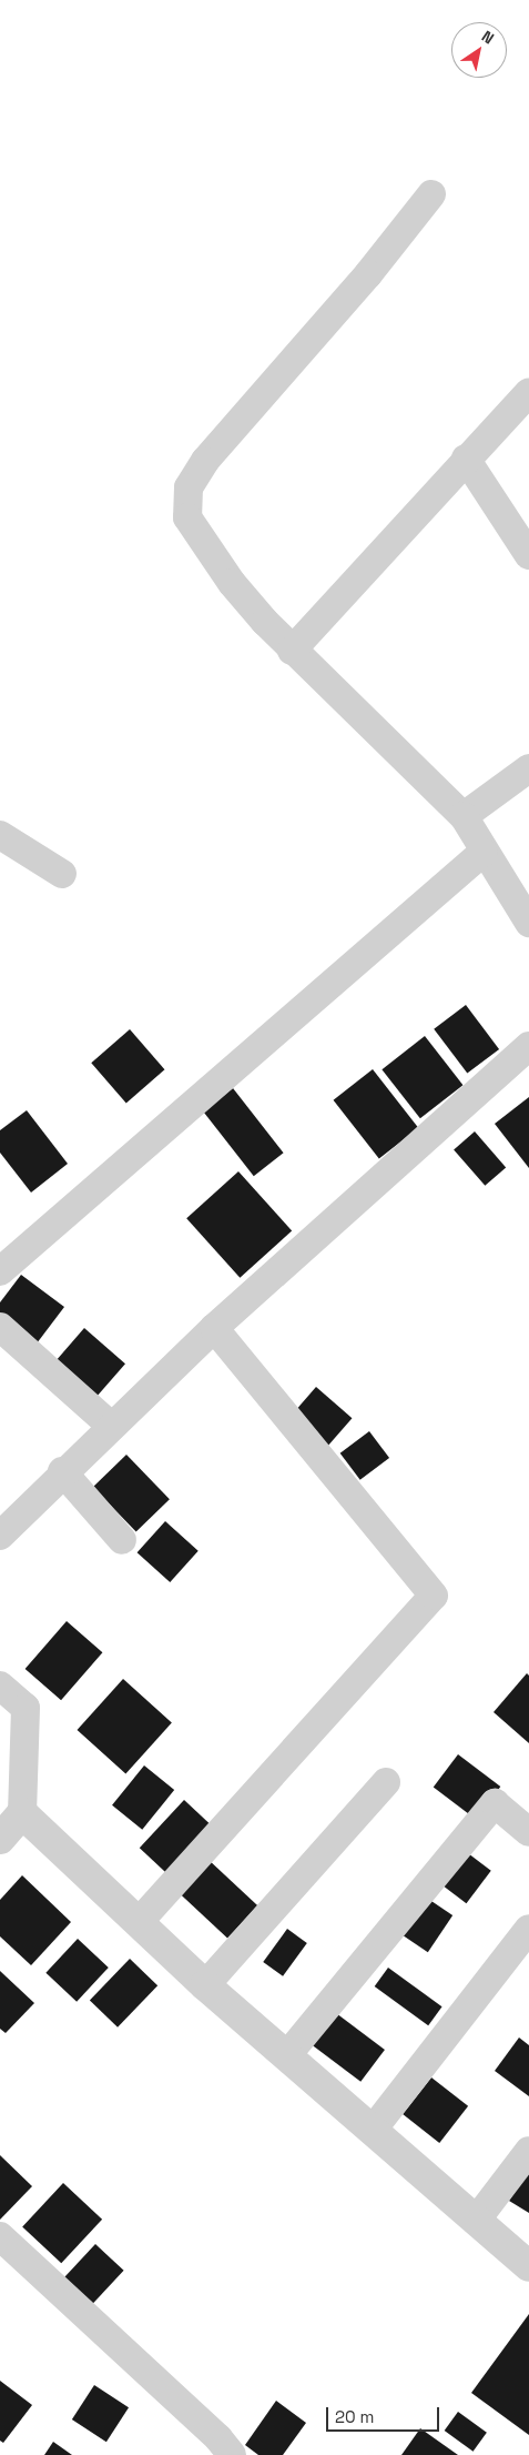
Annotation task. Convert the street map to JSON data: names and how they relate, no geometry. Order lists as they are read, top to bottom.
{
  "scale_bar": "20 m",
  "north": "top right"
}
